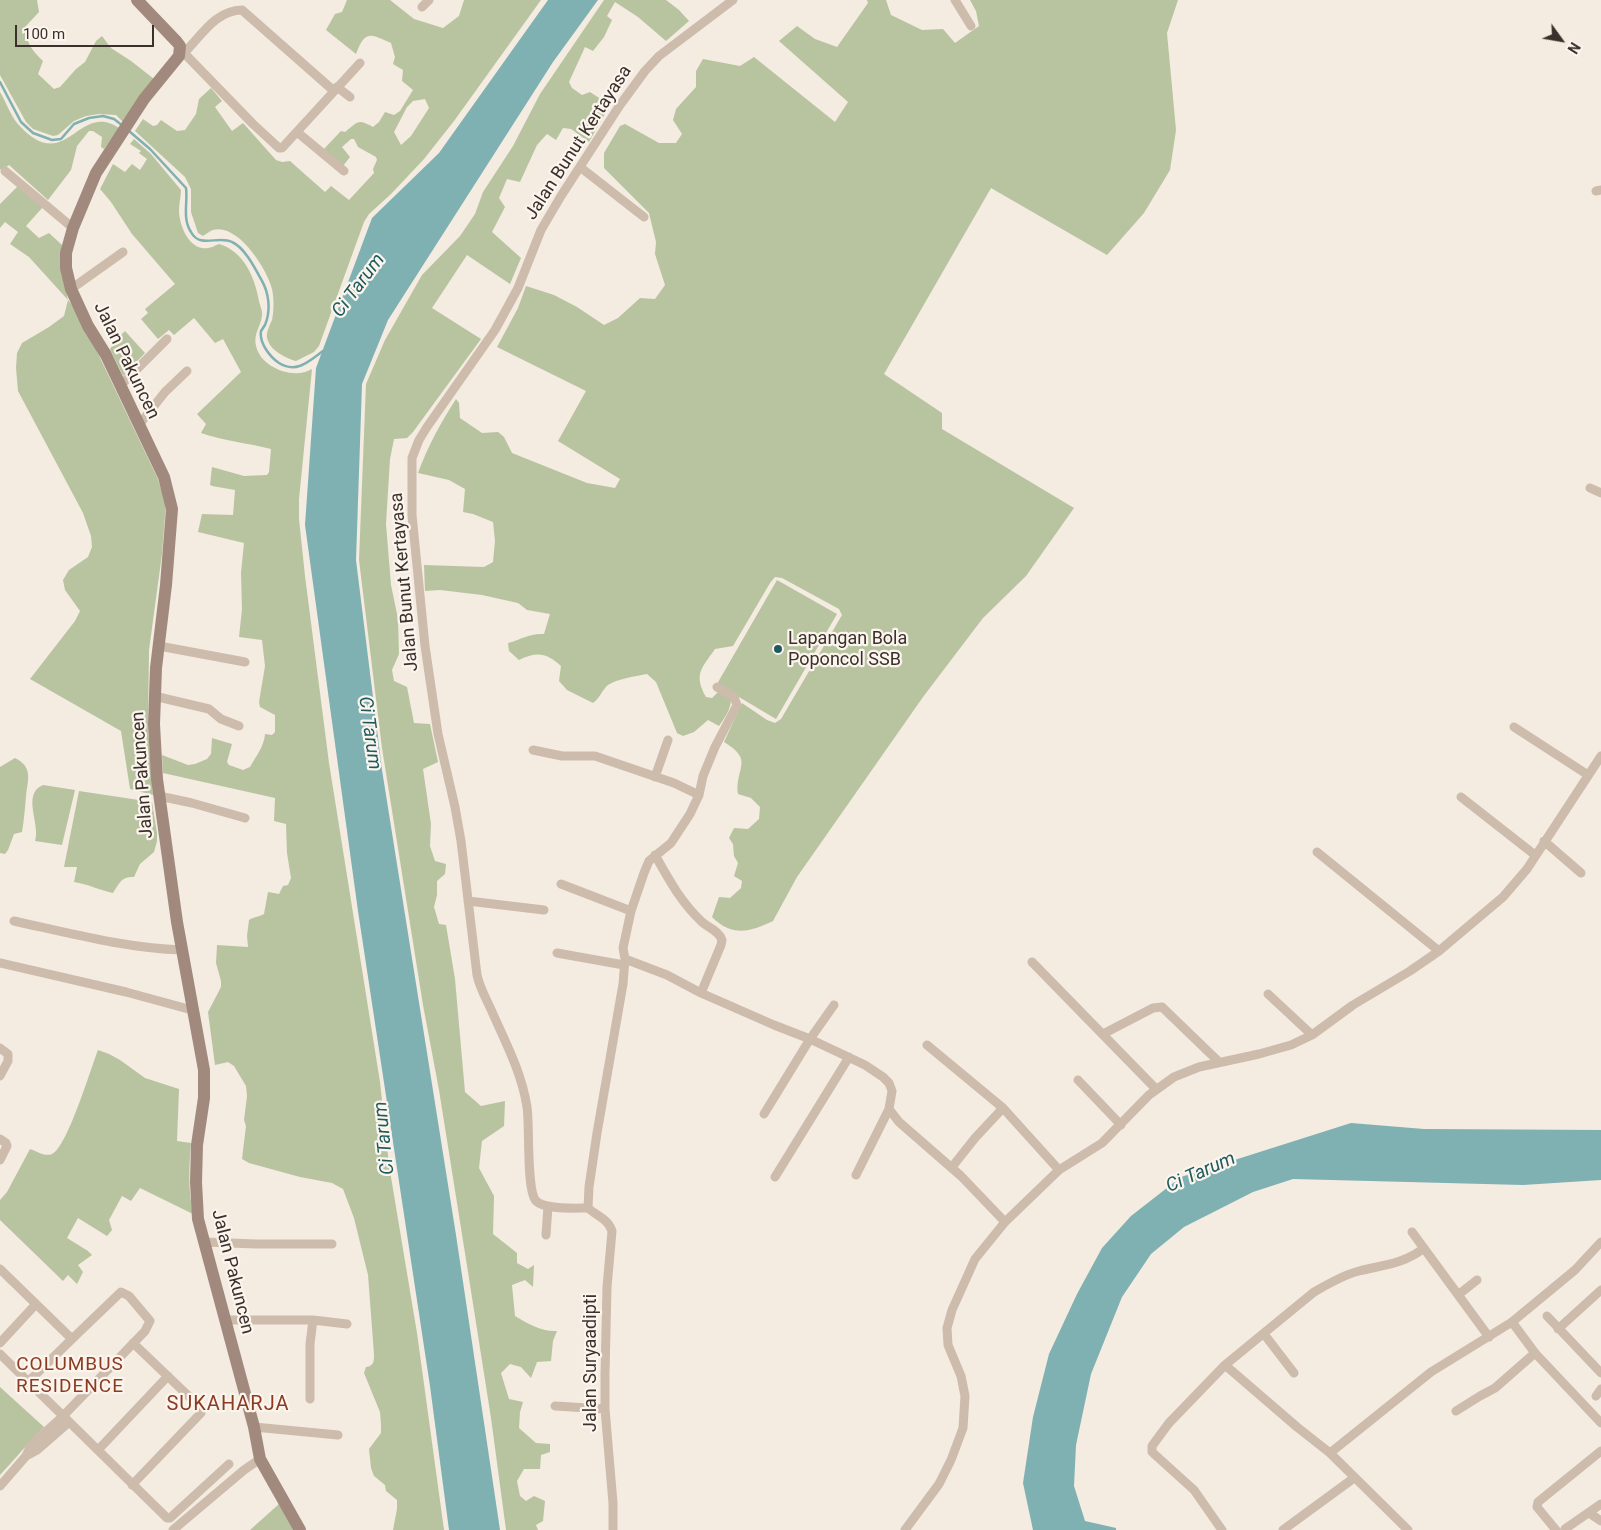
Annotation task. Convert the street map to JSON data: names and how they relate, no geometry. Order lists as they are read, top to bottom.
{
  "streets": {
    "street": ["Jalan Bunut Kertayasa", "Jalan Pakuncen", "Jalan Suryaadipti"]
  },
  "districts": ["COLUMBUS RESIDENCE", "SUKAHARJA"],
  "water": ["Ci Tarum"],
  "places": ["Lapangan Bola Poponcol SSB"],
  "scale_bar": "100 m",
  "north": "bottom right"
}
